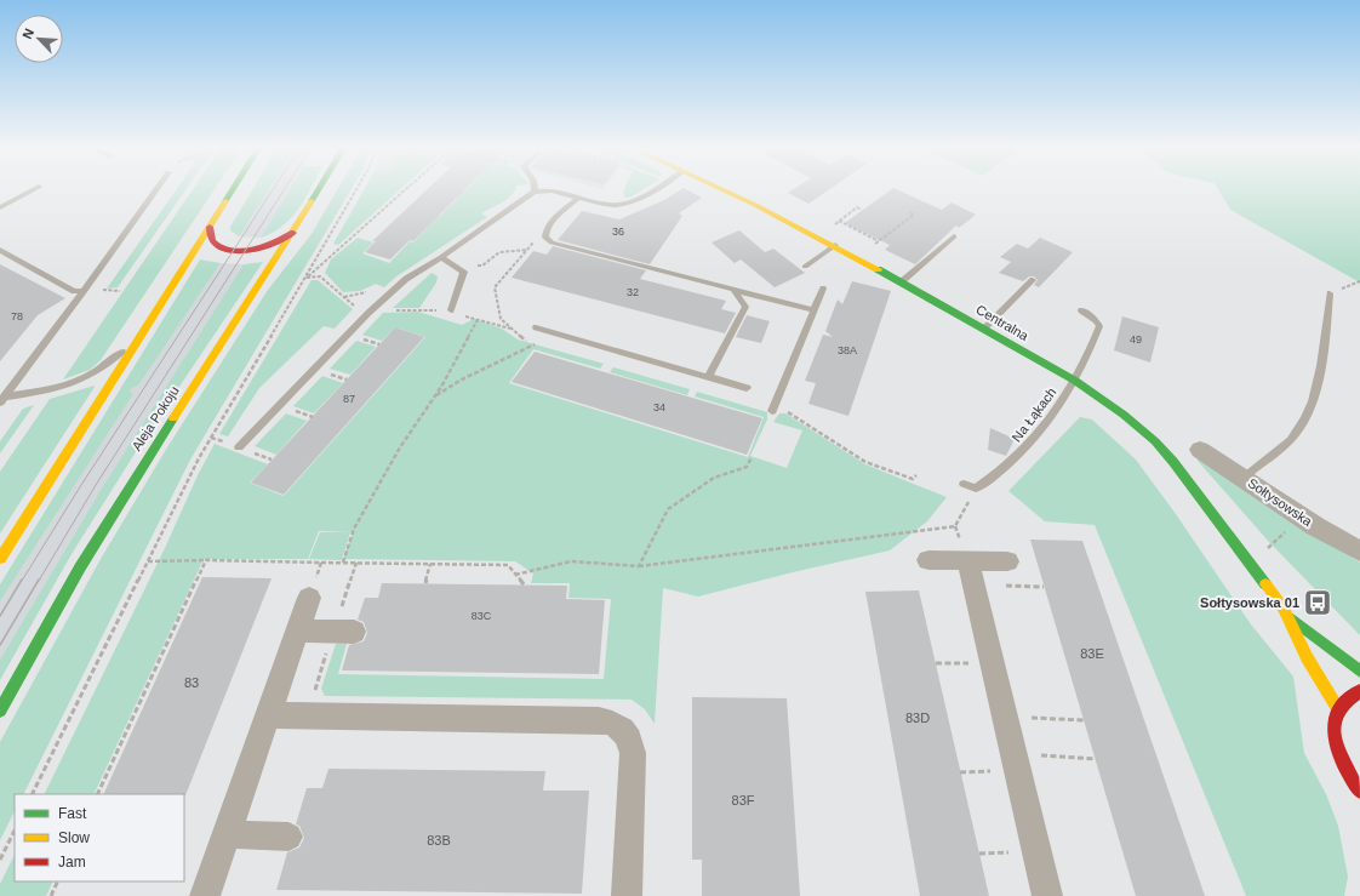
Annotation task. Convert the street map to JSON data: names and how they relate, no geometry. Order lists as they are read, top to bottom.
{
  "streets": {
    "main road": ["Centralna", "Aleja Pokoju"],
    "street": ["Sołtysowska"],
    "lane": ["Na Łąkach"]
  },
  "crossings": [
    ["Centralna", "Na Łąkach"]
  ],
  "places": {
    "bus stop": ["Sołtysowska 01"]
  },
  "house_numbers": [
    "36",
    "32",
    "78",
    "49",
    "38A",
    "87",
    "34",
    "83C",
    "83E",
    "83",
    "83D",
    "83F",
    "83B"
  ],
  "legend": ["Fast", "Slow", "Jam"],
  "north": "top left"
}
